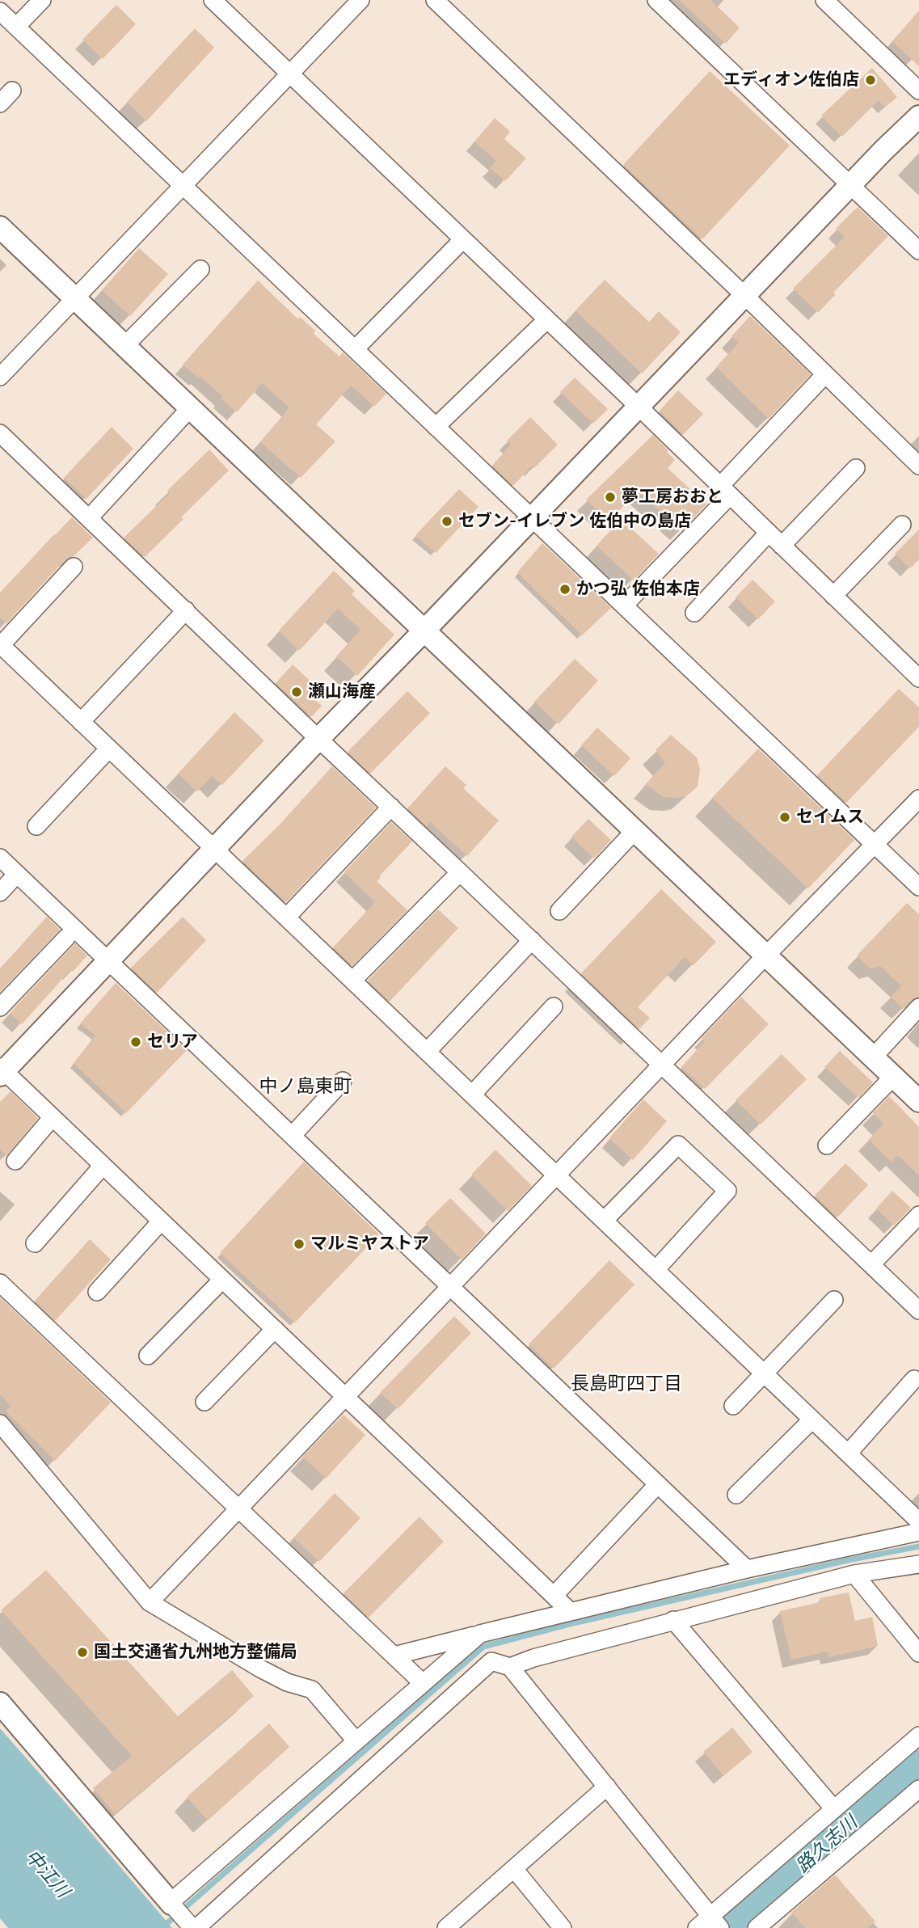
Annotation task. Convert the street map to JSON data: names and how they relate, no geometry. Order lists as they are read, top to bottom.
{
  "districts": ["中ノ島東町", "長島町四丁目"],
  "water": ["路久志川", "中江川"],
  "places": [
    "エディオン佐伯店",
    "夢工房おおと",
    "セブン-イレブン 佐伯中の島店",
    "かつ弘 佐伯本店",
    "瀬山海産",
    "セイムス",
    "セリア",
    "マルミヤストア",
    "国土交通省九州地方整備局"
  ]
}
